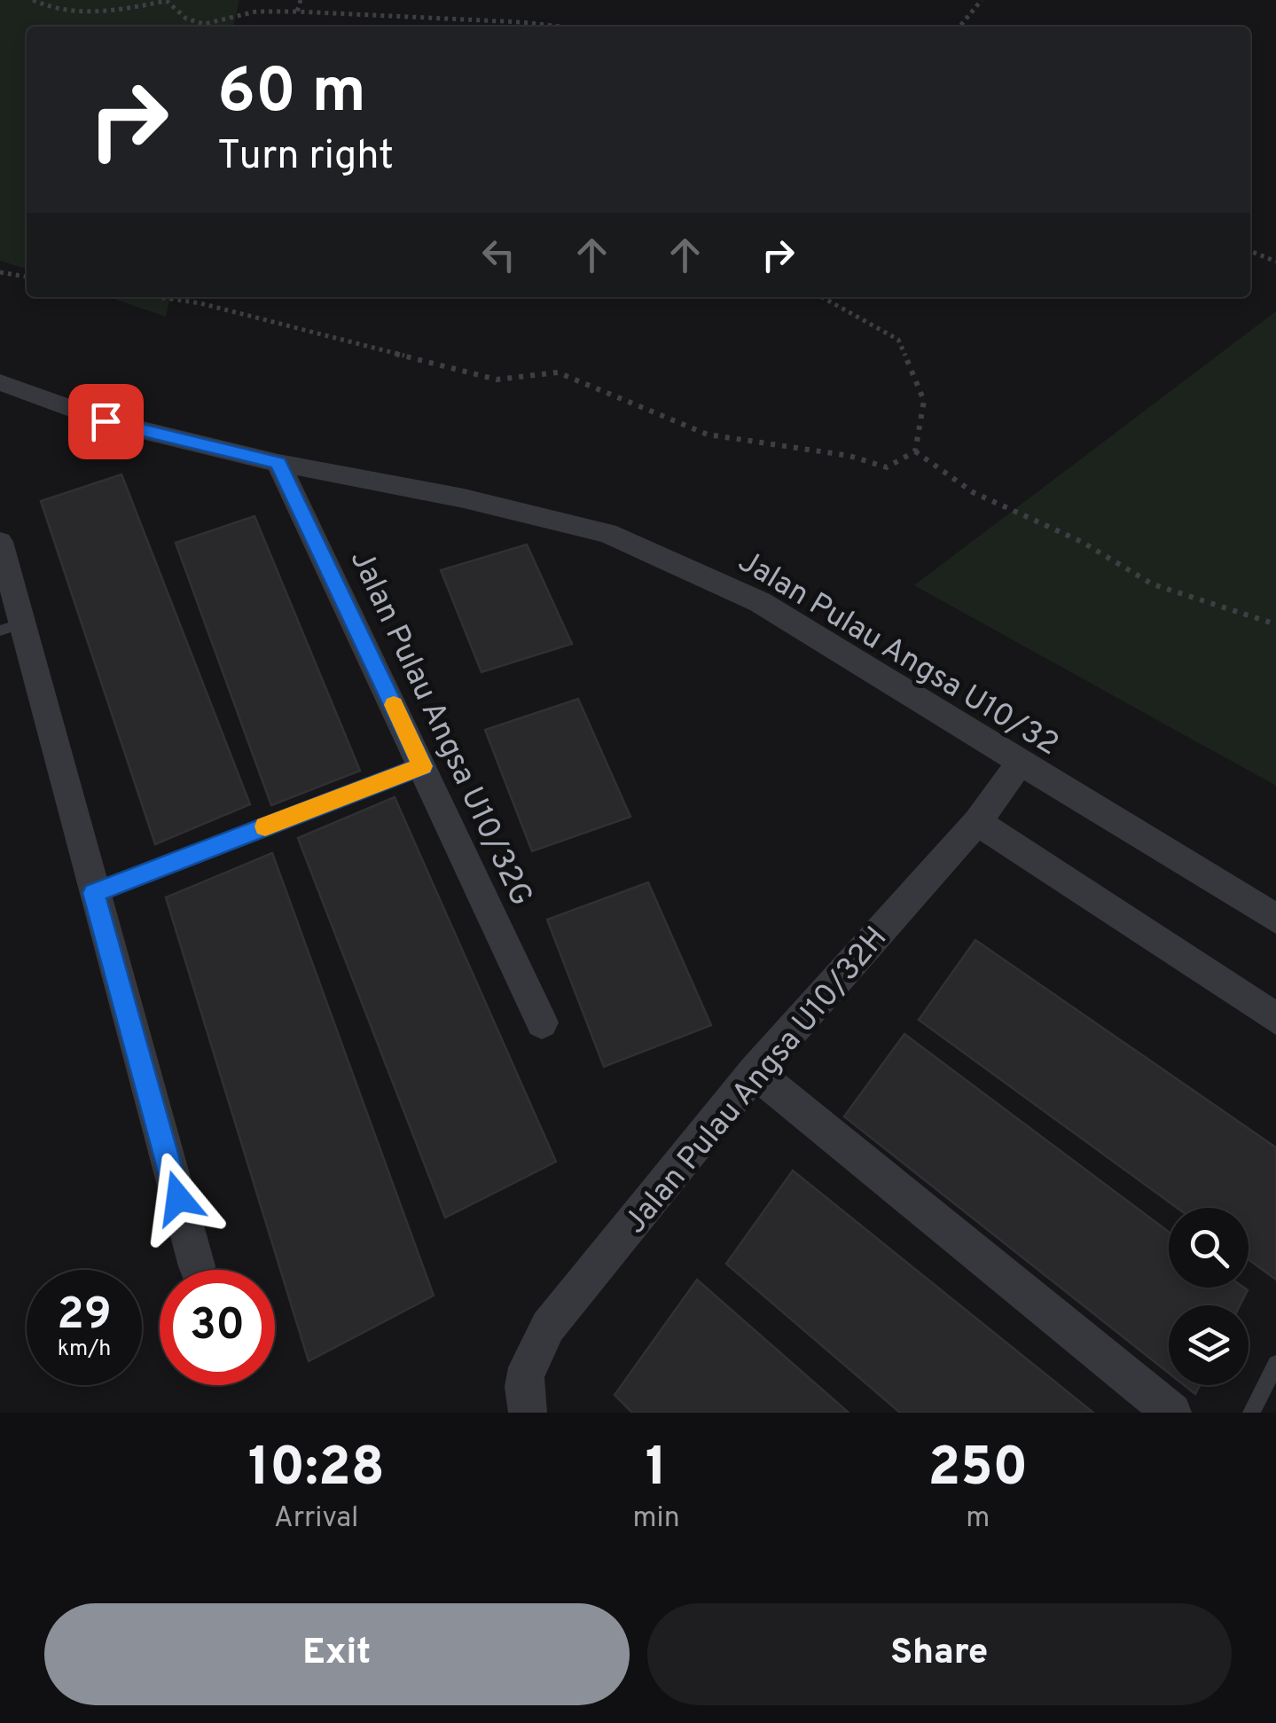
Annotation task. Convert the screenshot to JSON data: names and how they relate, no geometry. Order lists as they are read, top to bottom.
{
  "streets": {
    "street": ["Jalan Pulau Angsa U10/32", "Jalan Pulau Angsa U10/32G", "Jalan Pulau Angsa U10/32H"]
  },
  "crossings": [
    ["Jalan Pulau Angsa U10/32", "Jalan Pulau Angsa U10/32G"],
    ["Jalan Pulau Angsa U10/32", "Jalan Pulau Angsa U10/32H"]
  ],
  "page": {
    "turn": ["60 m", "Turn right"],
    "speed": "29 km/h",
    "limit": "30",
    "eta": [
      "10:28",
      "Arrival",
      "1",
      "min",
      "250",
      "m"
    ],
    "buttons": ["Exit", "Share"]
  }
}
